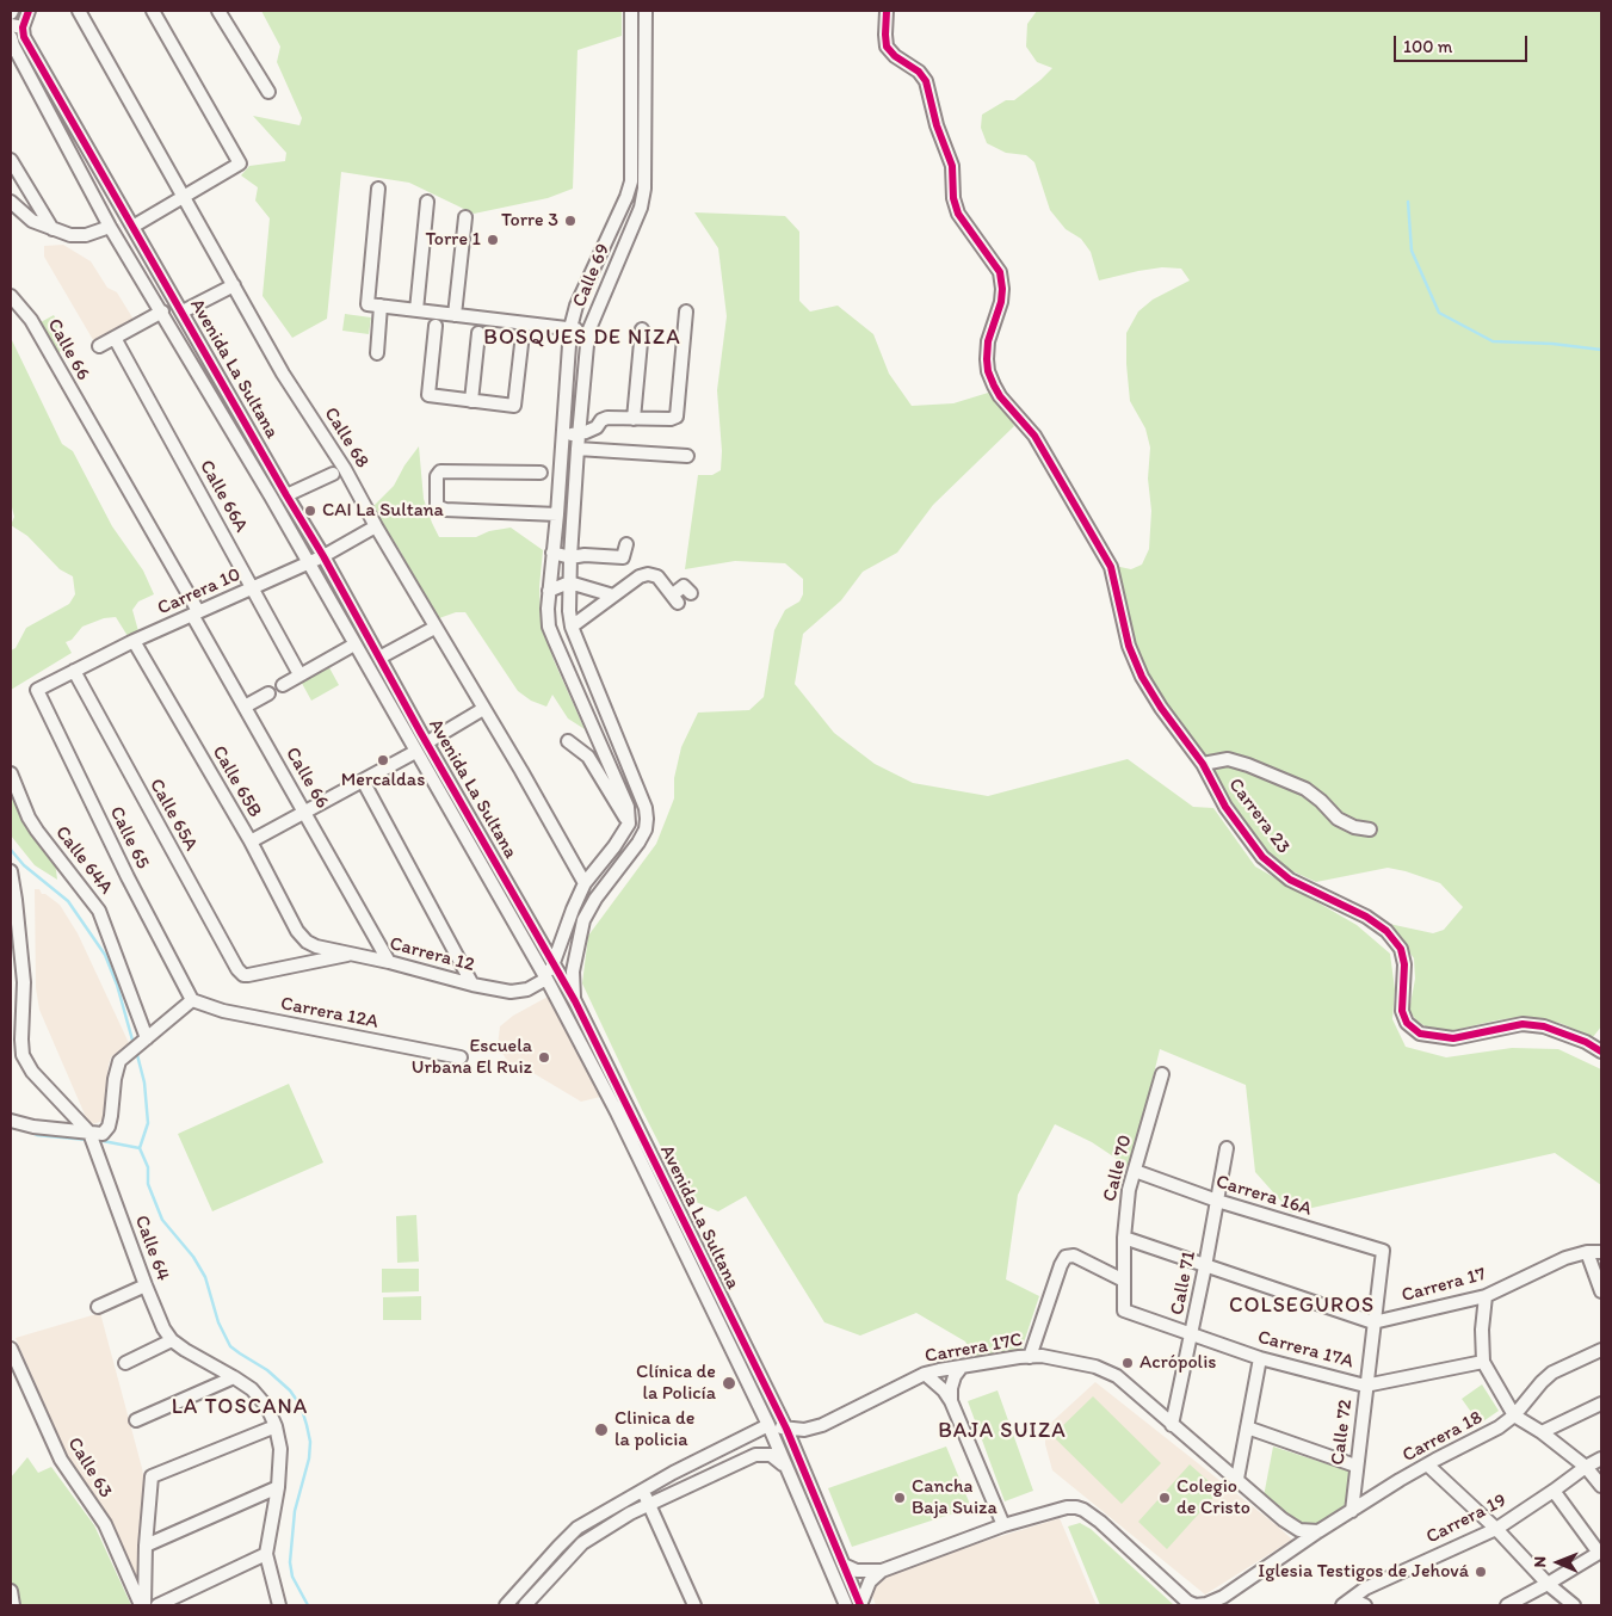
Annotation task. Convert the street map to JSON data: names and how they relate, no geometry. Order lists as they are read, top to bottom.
{
  "streets": {
    "street": [
      "Calle 69",
      "Calle 66",
      "Avenida La Sultana",
      "Calle 68",
      "Calle 66A",
      "Carrera 10",
      "Calle 65B",
      "Calle 65A",
      "Carrera 23",
      "Calle 65",
      "Calle 64A",
      "Carrera 12",
      "Carrera 12A",
      "Calle 70",
      "Carrera 16A",
      "Calle 64",
      "Calle 71",
      "Carrera 17",
      "Carrera 17C",
      "Carrera 17A",
      "Calle 72",
      "Carrera 18",
      "Calle 63",
      "Carrera 19"
    ]
  },
  "crossings": [
    ["Calle 66", "Carrera 10"],
    ["Calle 66", "Carrera 12"],
    ["Avenida La Sultana", "Carrera 10"],
    ["Avenida La Sultana", "Carrera 12"],
    ["Avenida La Sultana", "Carrera 17C"],
    ["Calle 68", "Carrera 10"],
    ["Calle 66A", "Carrera 10"],
    ["Carrera 10", "Calle 65B"],
    ["Carrera 10", "Calle 65A"],
    ["Carrera 10", "Calle 65"],
    ["Calle 65B", "Carrera 12"],
    ["Calle 65A", "Carrera 12"],
    ["Calle 65", "Carrera 12A"],
    ["Calle 70", "Carrera 16A"],
    ["Calle 70", "Carrera 17A"],
    ["Carrera 16A", "Calle 71"],
    ["Carrera 16A", "Calle 72"],
    ["Calle 71", "Carrera 17C"],
    ["Calle 71", "Carrera 17A"],
    ["Carrera 17", "Calle 72"],
    ["Carrera 17C", "Carrera 18"],
    ["Carrera 17A", "Calle 72"],
    ["Calle 72", "Carrera 18"]
  ],
  "districts": [
    "BOSQUES DE NIZA",
    "COLSEGUROS",
    "LA TOSCANA",
    "BAJA SUIZA"
  ],
  "places": [
    "Torre 3",
    "Torre 1",
    "CAI La Sultana",
    "Mercaldas",
    "Escuela Urbana El Ruiz",
    "Acrópolis",
    "Clínica de la Policía",
    "Clinica de la policia",
    "Cancha Baja Suiza",
    "Colegio de Cristo",
    "Iglesia Testigos de Jehová"
  ],
  "scale_bar": "100 m",
  "north": "left"
}
